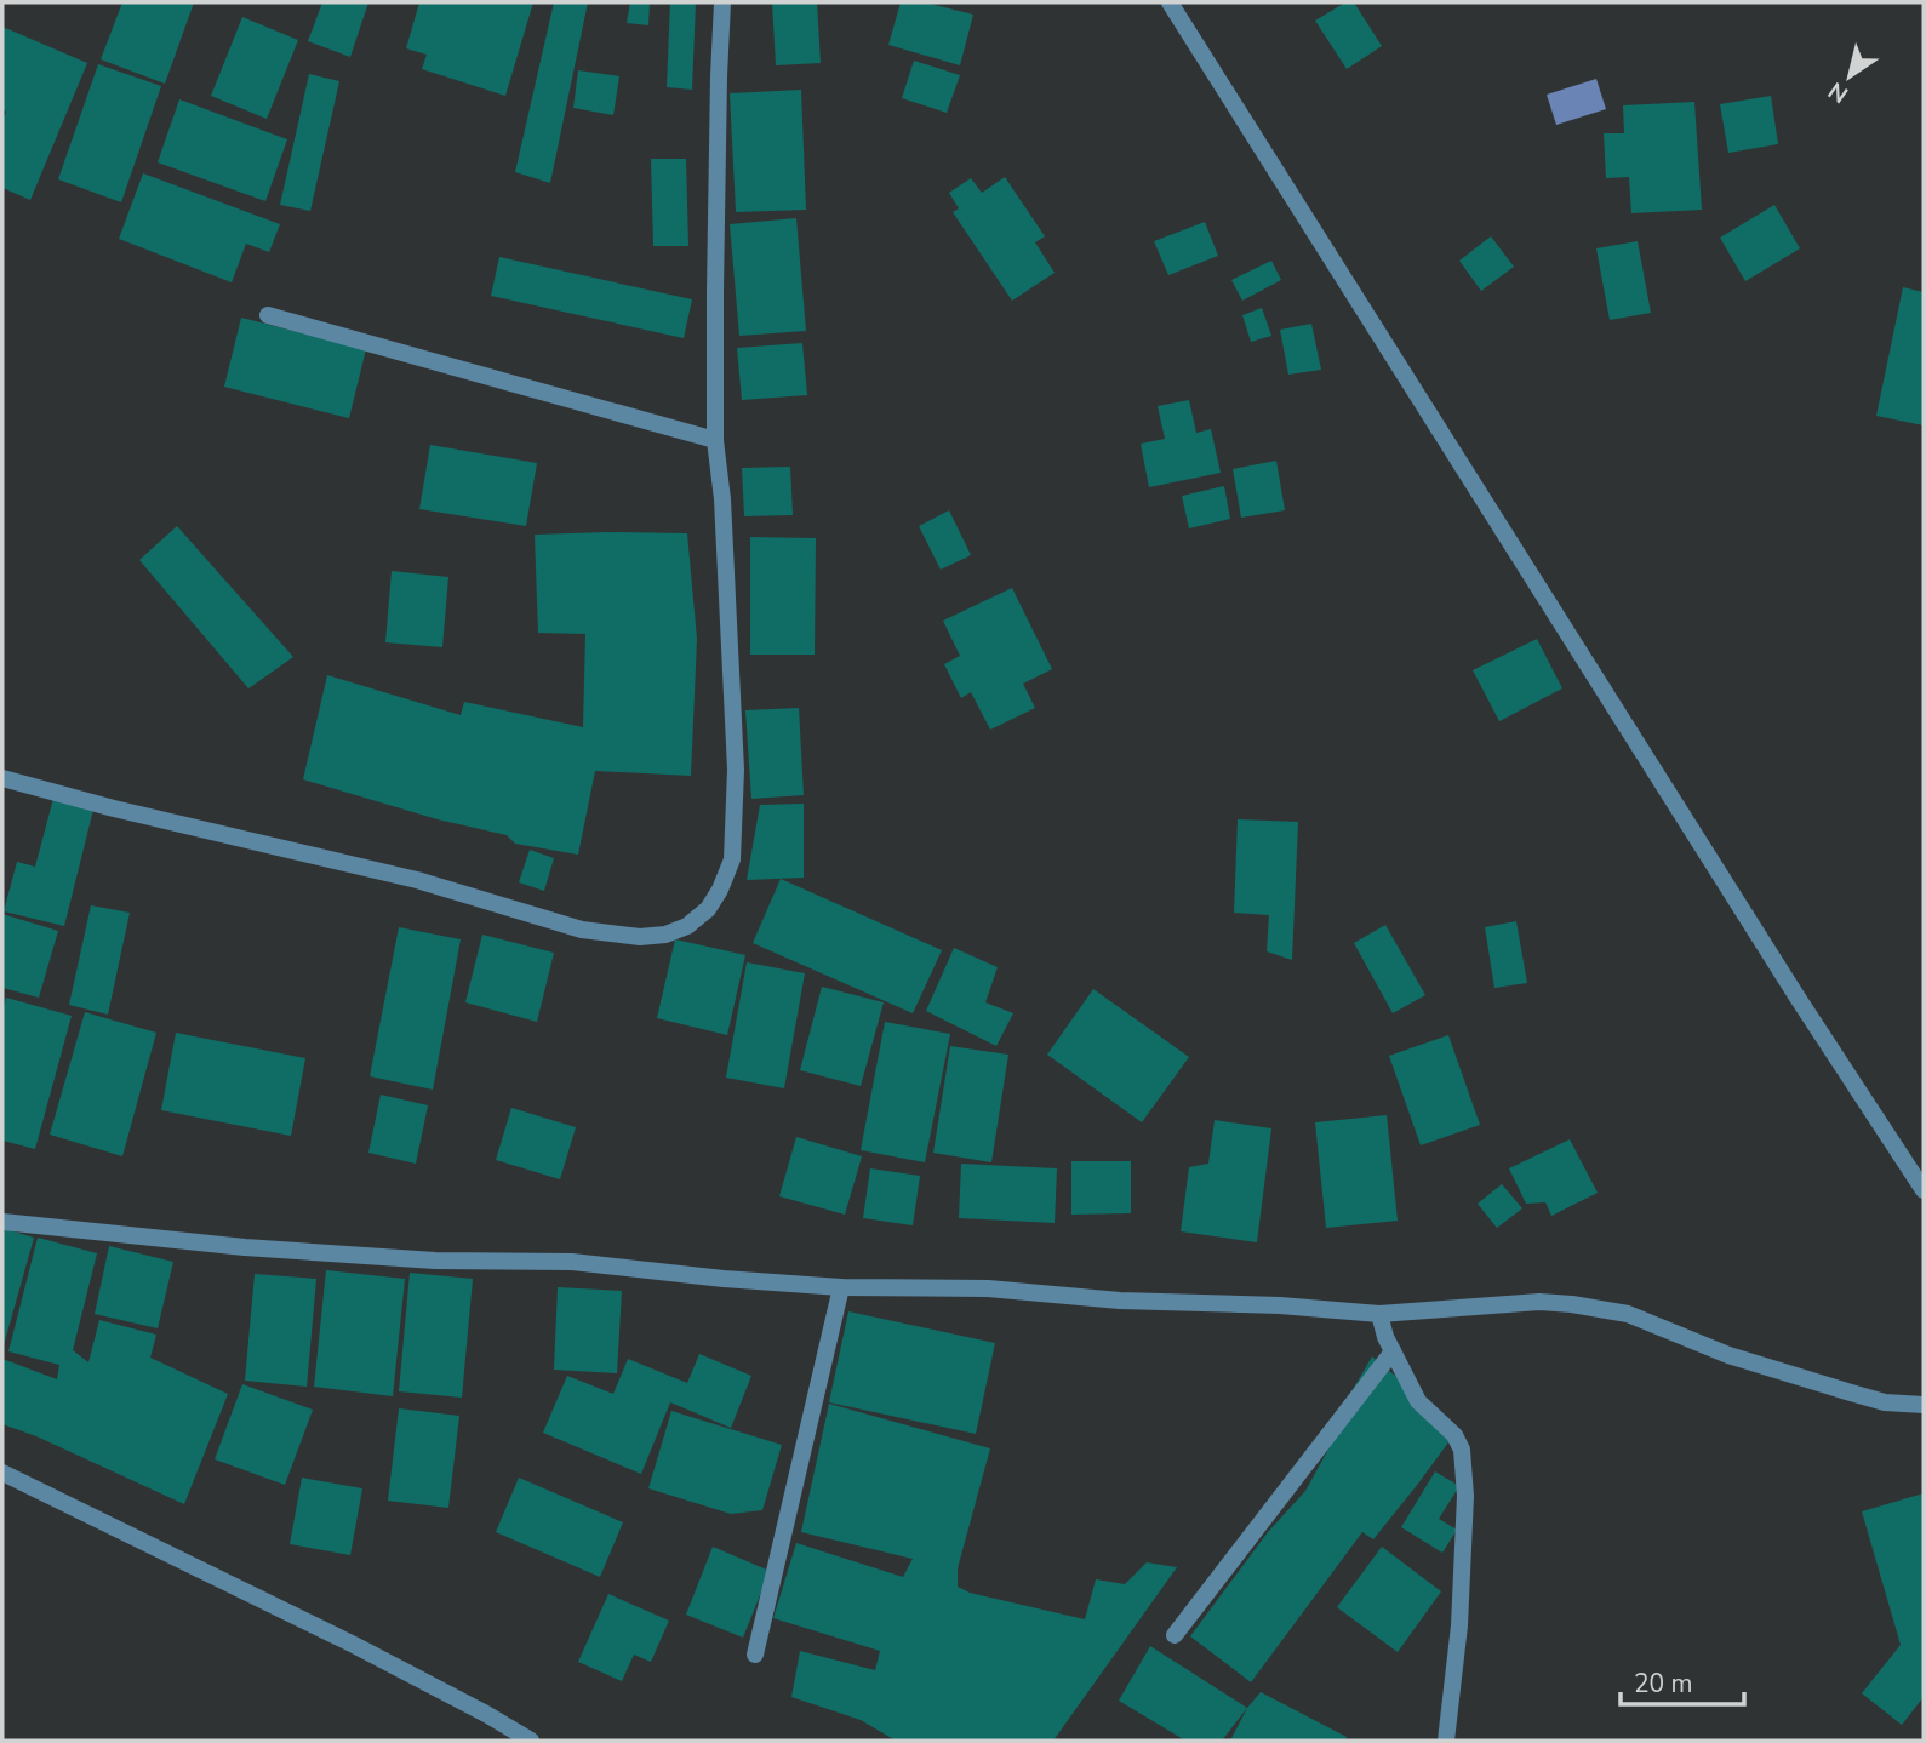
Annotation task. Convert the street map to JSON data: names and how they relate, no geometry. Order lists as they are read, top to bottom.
{
  "scale_bar": "20 m",
  "north": "bottom left"
}
